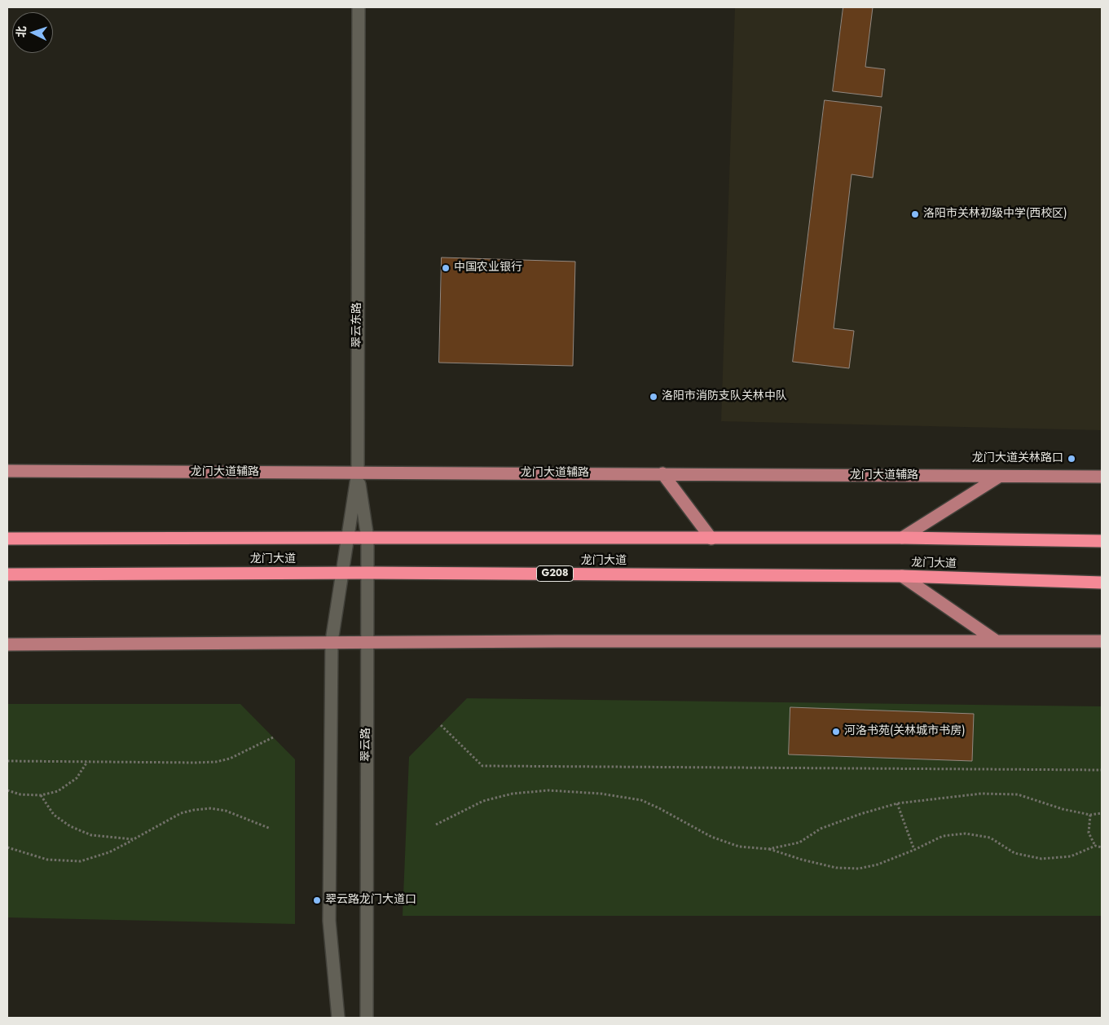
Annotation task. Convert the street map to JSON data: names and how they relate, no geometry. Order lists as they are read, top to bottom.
{
  "streets": {
    "highway": ["龙门大道", "G208"],
    "main road": ["龙门大道辅路"],
    "street": ["翠云东路", "翠云路"]
  },
  "crossings": [
    ["翠云东路", "龙门大道辅路"],
    ["翠云东路", "龙门大道"],
    ["翠云东路", "翠云路"],
    ["龙门大道辅路", "翠云路"],
    ["龙门大道", "翠云路"]
  ],
  "places": [
    "洛阳市关林初级中学(西校区)",
    "中国农业银行",
    "洛阳市消防支队关林中队",
    "龙门大道关林路口",
    "河洛书苑(关林城市书房)",
    "翠云路龙门大道口"
  ],
  "north": "left"
}
